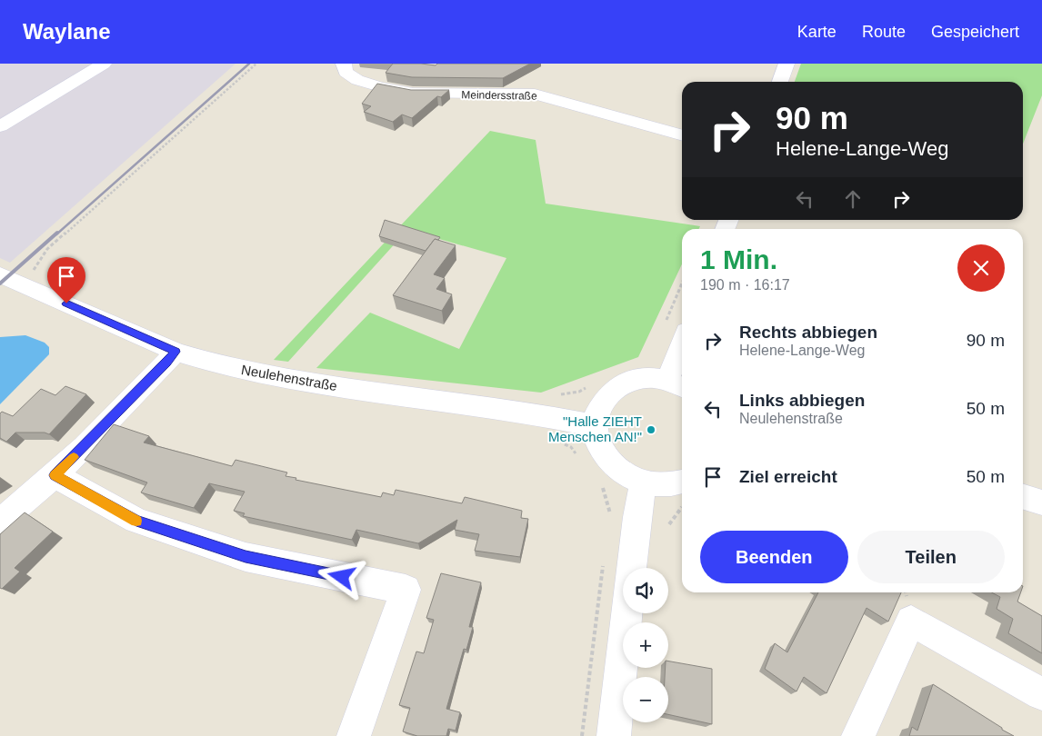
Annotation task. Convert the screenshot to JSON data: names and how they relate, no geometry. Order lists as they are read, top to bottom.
{
  "streets": {
    "street": ["Meindersstraße", "Neulehenstraße"]
  },
  "places": ["\"Halle ZIEHT Menschen AN!\""],
  "page": {
    "header": "Waylane",
    "nav": ["Karte", "Route", "Gespeichert"],
    "turn": ["90 m", "Helene-Lange-Weg"],
    "heading": ["1 Min.", "190 m · 16:17"],
    "list": [
      {
        "name": "Rechts abbiegen",
        "note": "Helene-Lange-Weg",
        "value": "90 m"
      },
      {
        "name": "Links abbiegen",
        "note": "Neulehenstraße",
        "value": "50 m"
      },
      {
        "name": "Ziel erreicht",
        "value": "50 m"
      }
    ],
    "buttons": ["Beenden", "Teilen"],
    "map_buttons": ["+", "−"]
  }
}
